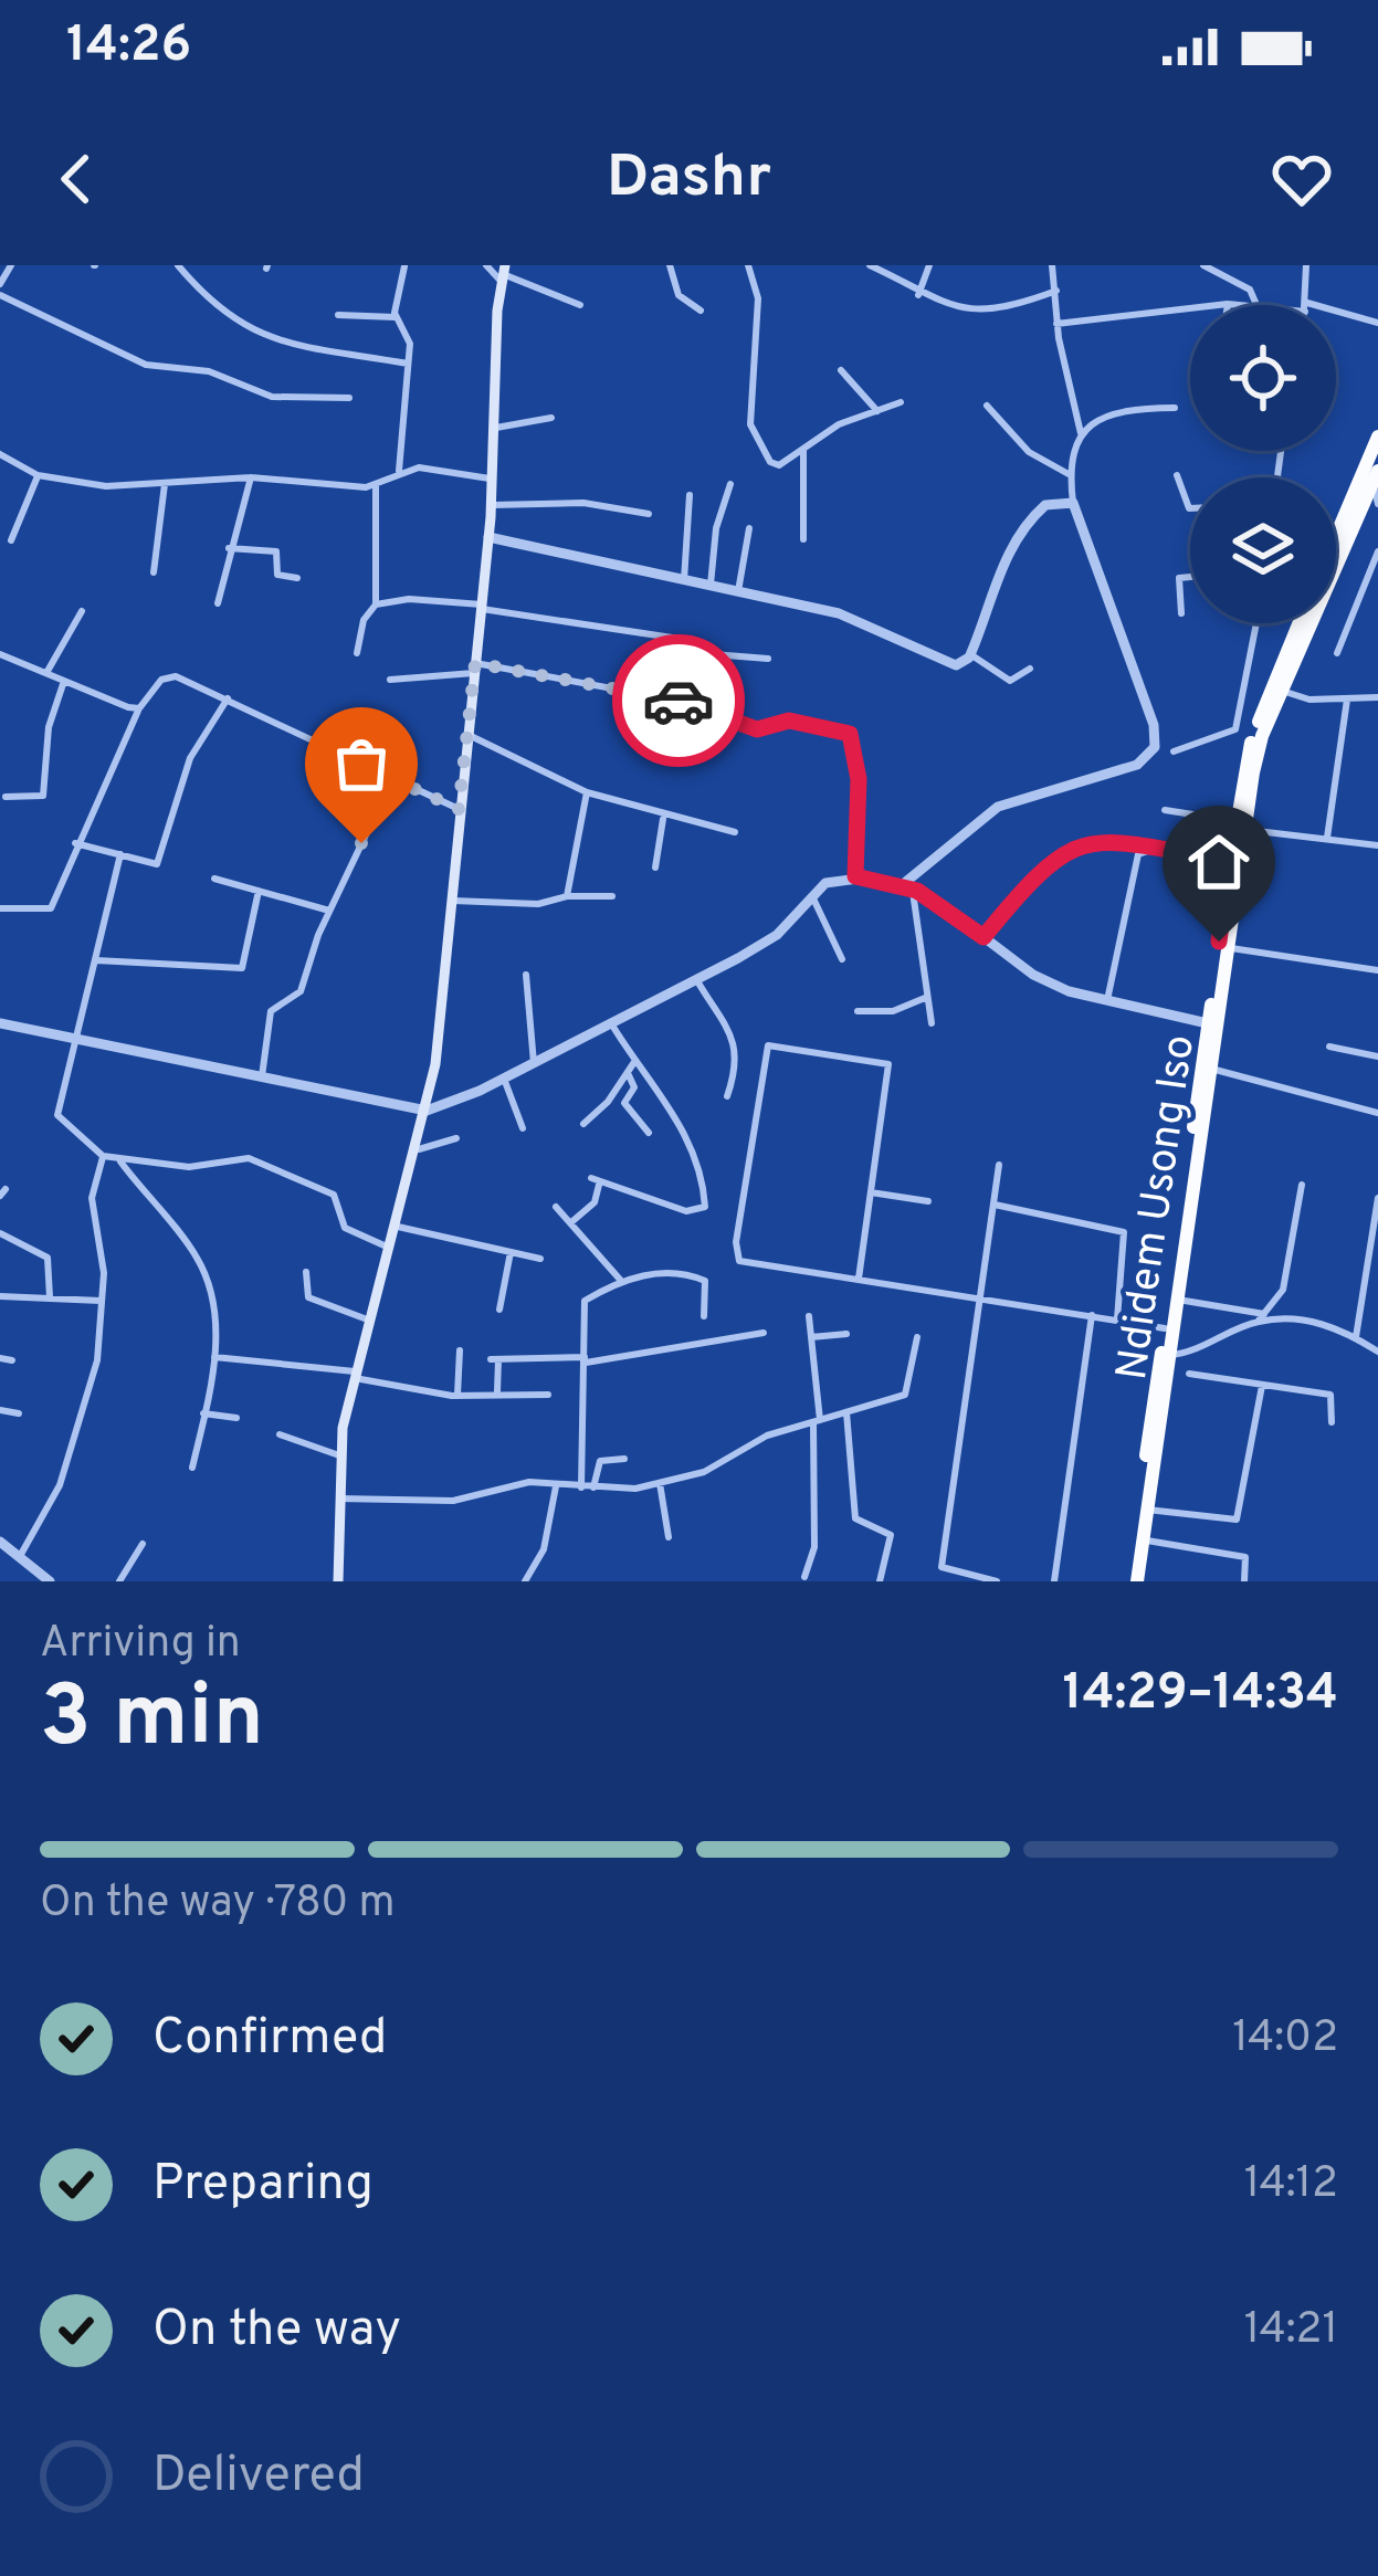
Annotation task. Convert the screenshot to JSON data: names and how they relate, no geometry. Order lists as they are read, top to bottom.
{
  "streets": {
    "highway": ["Ndidem Usong Iso"]
  },
  "page": {
    "status": "14:26",
    "header": "Dashr",
    "heading": ["3 min", "Arriving in", "14:29–14:34"],
    "bar": "On the way · 780 m",
    "list": [
      ["Confirmed", "14:02"],
      ["Preparing", "14:12"],
      ["On the way", "14:21"],
      "Delivered"
    ]
  }
}
